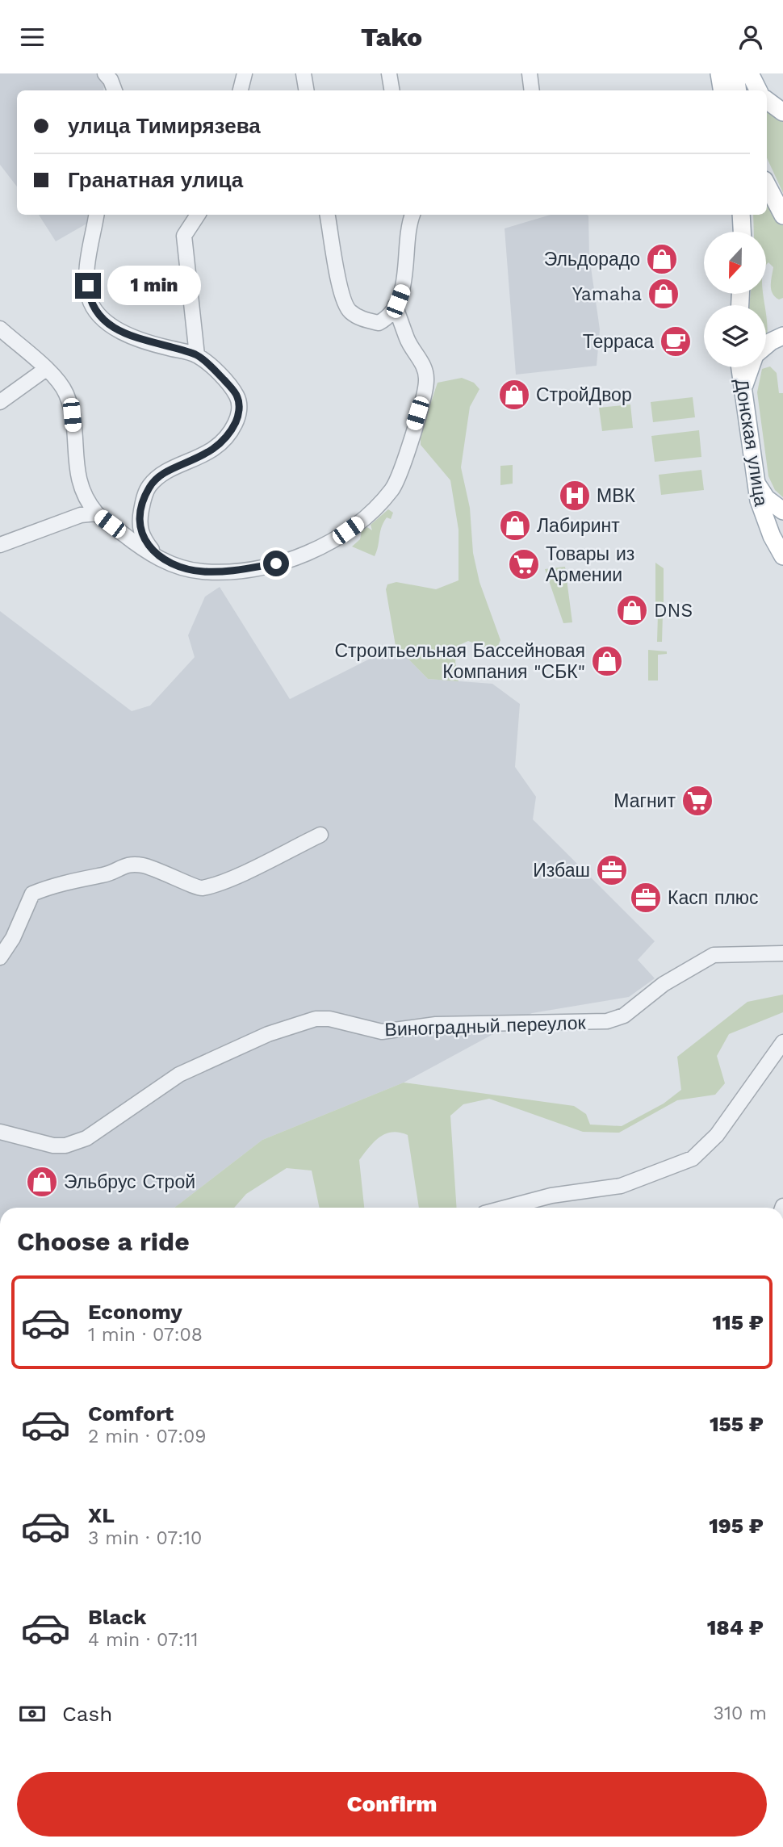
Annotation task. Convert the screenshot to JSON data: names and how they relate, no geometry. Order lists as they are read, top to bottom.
{
  "streets": {
    "main road": ["Донская улица"],
    "street": ["Виноградный переулок"]
  },
  "places": {
    "shop": [
      "Эльдорадо",
      "Yamaha",
      "СтройДвор",
      "Лабиринт",
      "DNS",
      "Строитьельная Бассейновая Компания \"СБК\"",
      "Эльбрус Строй"
    ],
    "cafe": ["Терраса"],
    "hospital": ["МВК"],
    "supermarket": ["Товары из Армении", "Магнит"],
    "office": ["Избаш", "Касп плюс"]
  },
  "north": "bottom",
  "page": {
    "header": "Tako",
    "banner": ["улица Тимирязева", "Гранатная улица"],
    "bubble": "1 min",
    "heading": "Choose a ride",
    "list": [
      {
        "name": "Economy",
        "note": "1 min · 07:08",
        "value": "115 ₽"
      },
      {
        "name": "Comfort",
        "note": "2 min · 07:09",
        "value": "155 ₽"
      },
      {
        "name": "XL",
        "note": "3 min · 07:10",
        "value": "195 ₽"
      },
      {
        "name": "Black",
        "note": "4 min · 07:11",
        "value": "184 ₽"
      }
    ],
    "pay": ["Cash", "310 m"],
    "buttons": "Confirm"
  }
}
